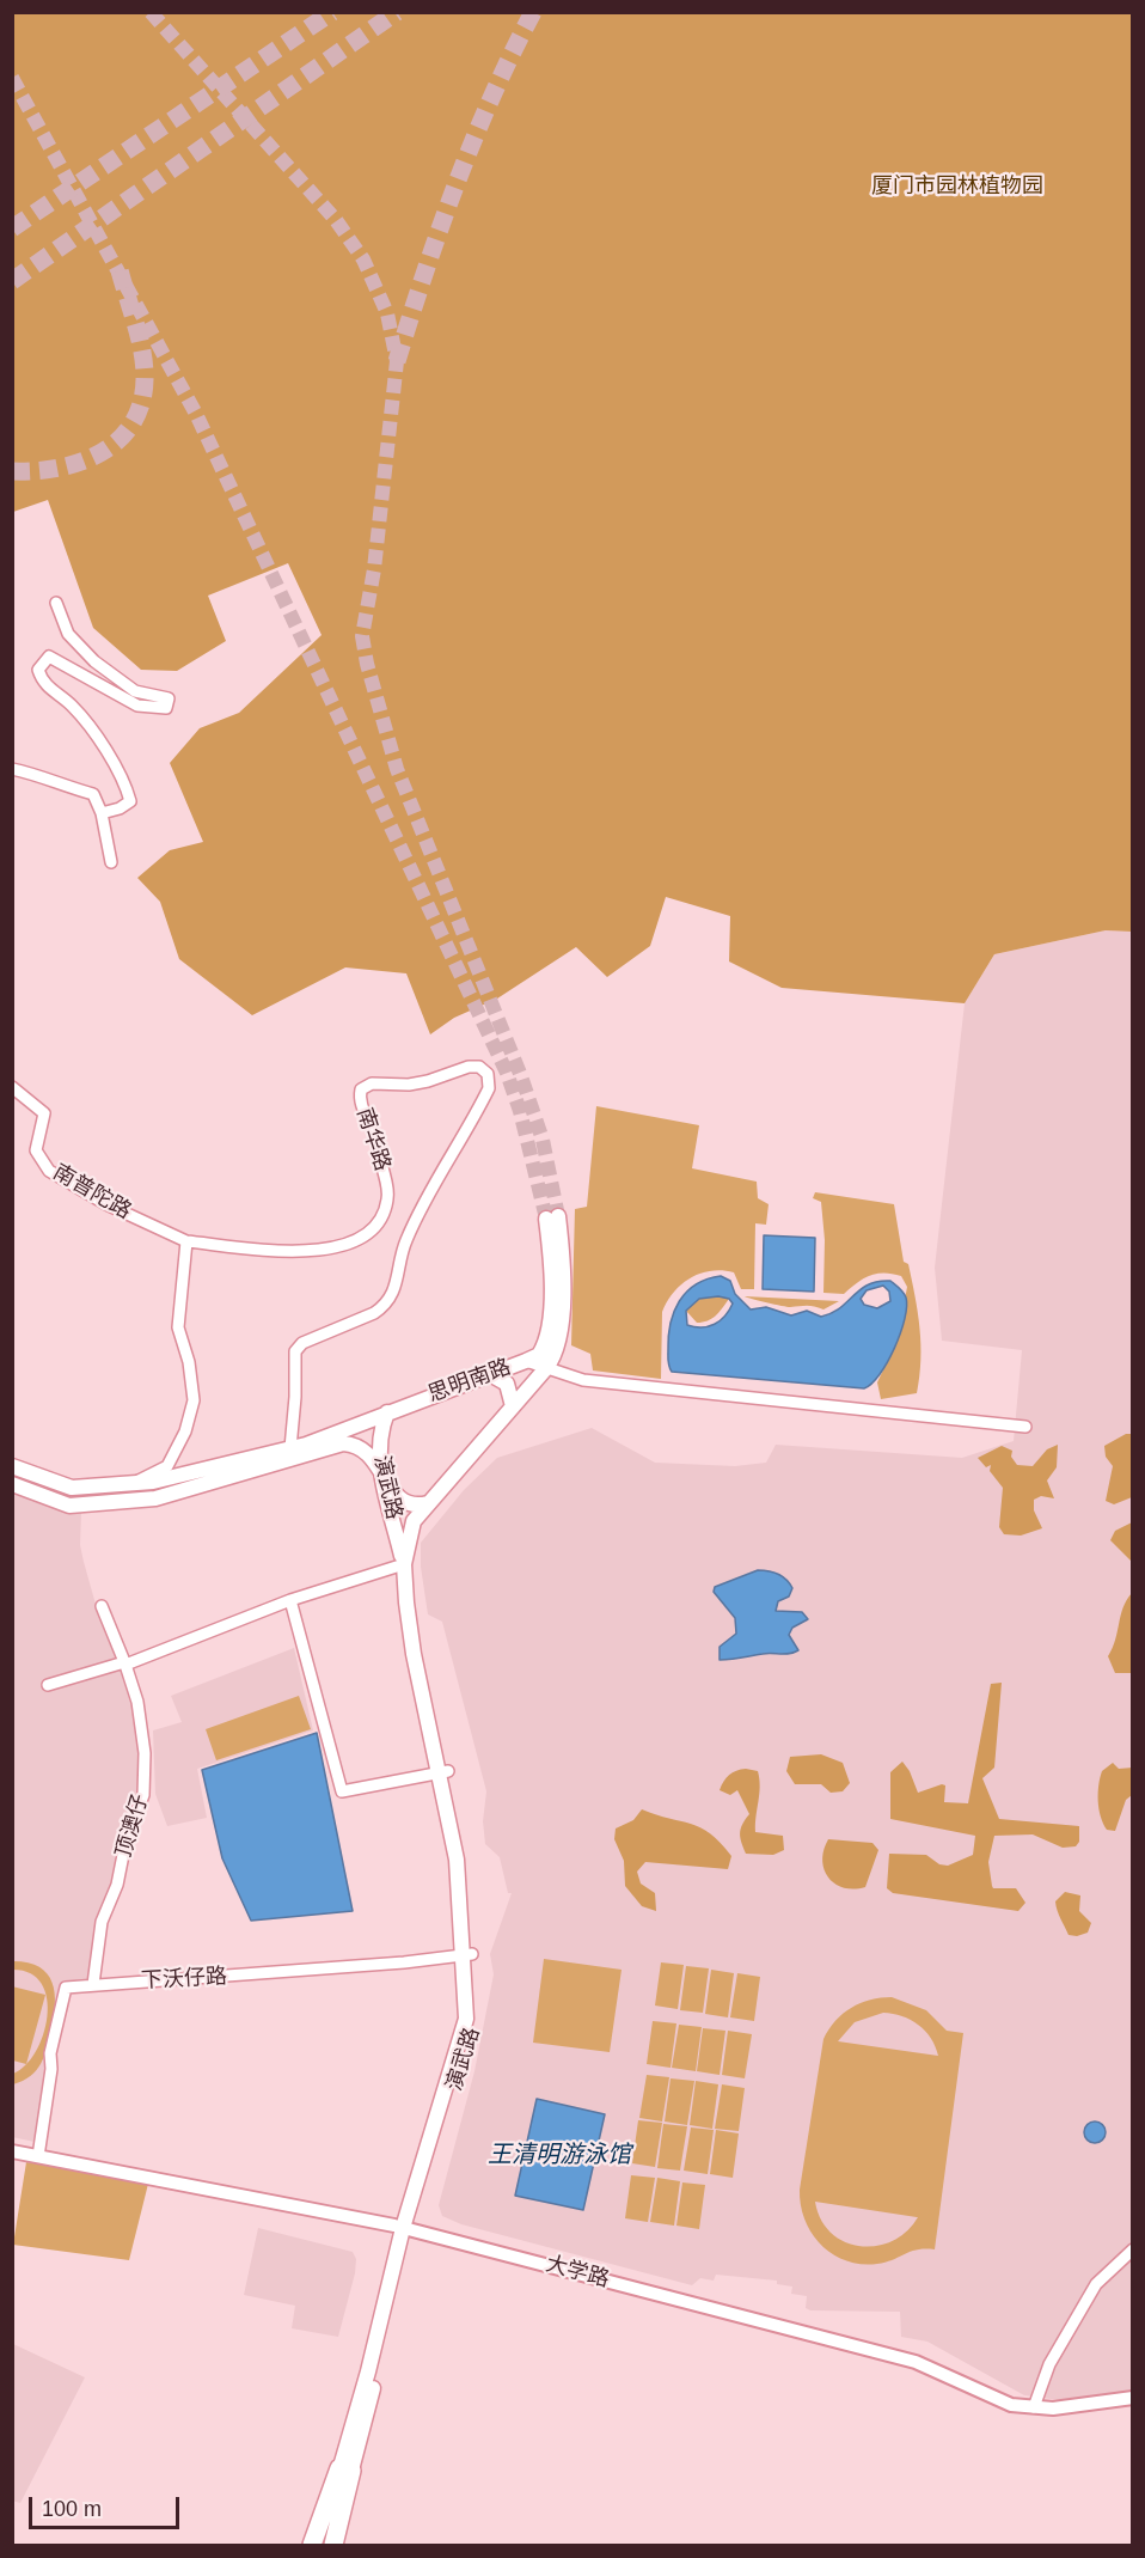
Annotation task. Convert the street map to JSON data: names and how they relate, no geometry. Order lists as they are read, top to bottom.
{
  "streets": {
    "main road": ["思明南路", "演武路"],
    "street": [
      "南华路",
      "南普陀路",
      "顶澳仔",
      "下沃仔路",
      "大学路"
    ]
  },
  "crossings": [
    ["南华路", "南普陀路"],
    ["南华路", "思明南路"],
    ["思明南路", "演武路"],
    ["演武路", "下沃仔路"],
    ["演武路", "大学路"],
    ["顶澳仔", "下沃仔路"],
    ["下沃仔路", "大学路"]
  ],
  "water": ["王清明游泳馆"],
  "parks": ["厦门市园林植物园"],
  "scale_bar": "100 m"
}
